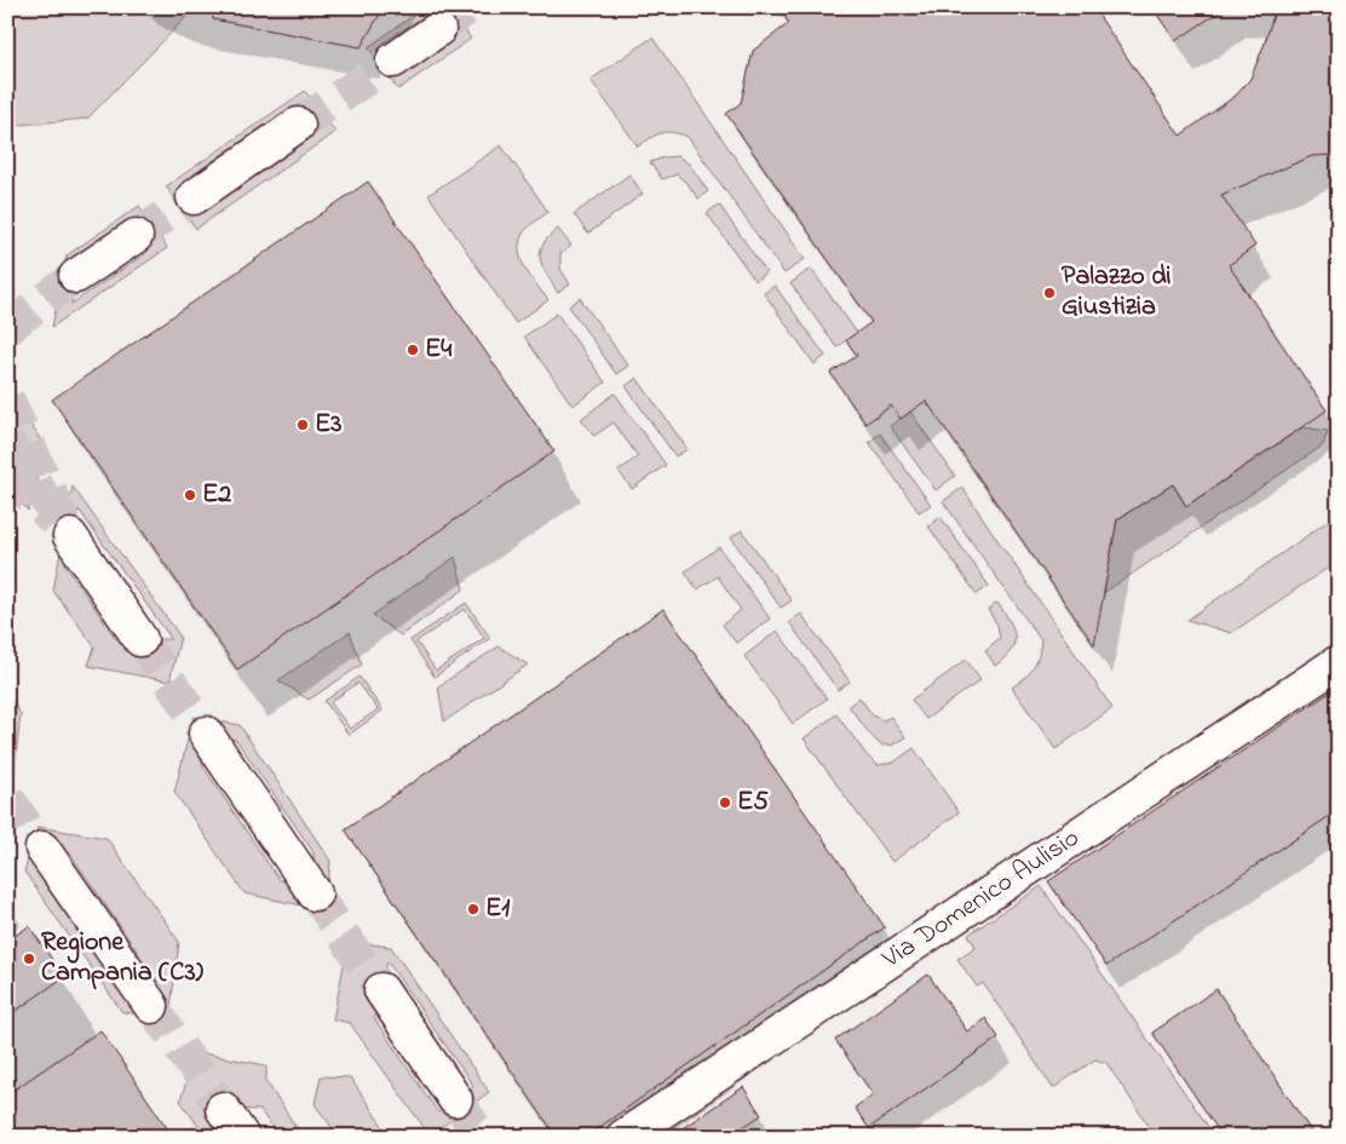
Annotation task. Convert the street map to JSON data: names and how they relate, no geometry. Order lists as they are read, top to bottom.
{
  "streets": {
    "main road": ["Via Domenico Aulisio"]
  },
  "places": [
    "Palazzo di Giustizia",
    "E4",
    "E3",
    "E2",
    "E5",
    "E1",
    "Regione Campania (C3)"
  ]
}
